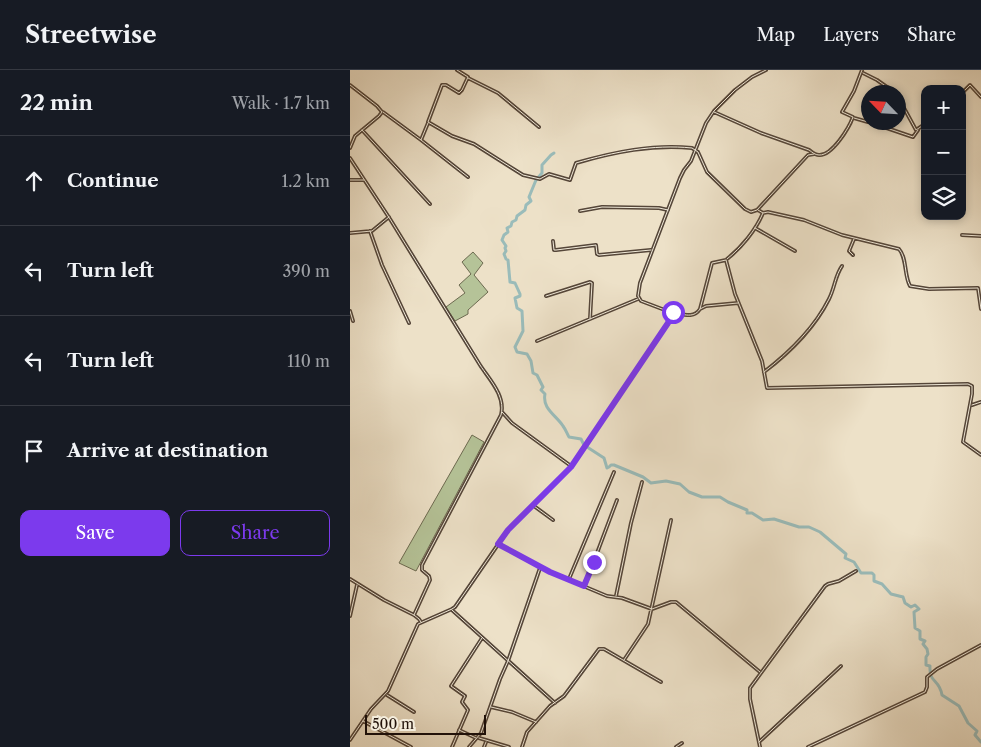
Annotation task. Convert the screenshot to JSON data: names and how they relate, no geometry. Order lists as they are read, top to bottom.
{
  "scale_bar": "500 m",
  "north": "top left",
  "page": {
    "header": "Streetwise",
    "nav": ["Map", "Layers", "Share"],
    "heading": ["22 min", "Walk · 1.7 km"],
    "map_buttons": ["+", "−"],
    "list": [
      ["Continue", "1.2 km"],
      ["Turn left", "390 m"],
      ["Turn left", "110 m"],
      "Arrive at destination"
    ],
    "buttons": ["Save", "Share"],
    "scale": "500 m"
  }
}
